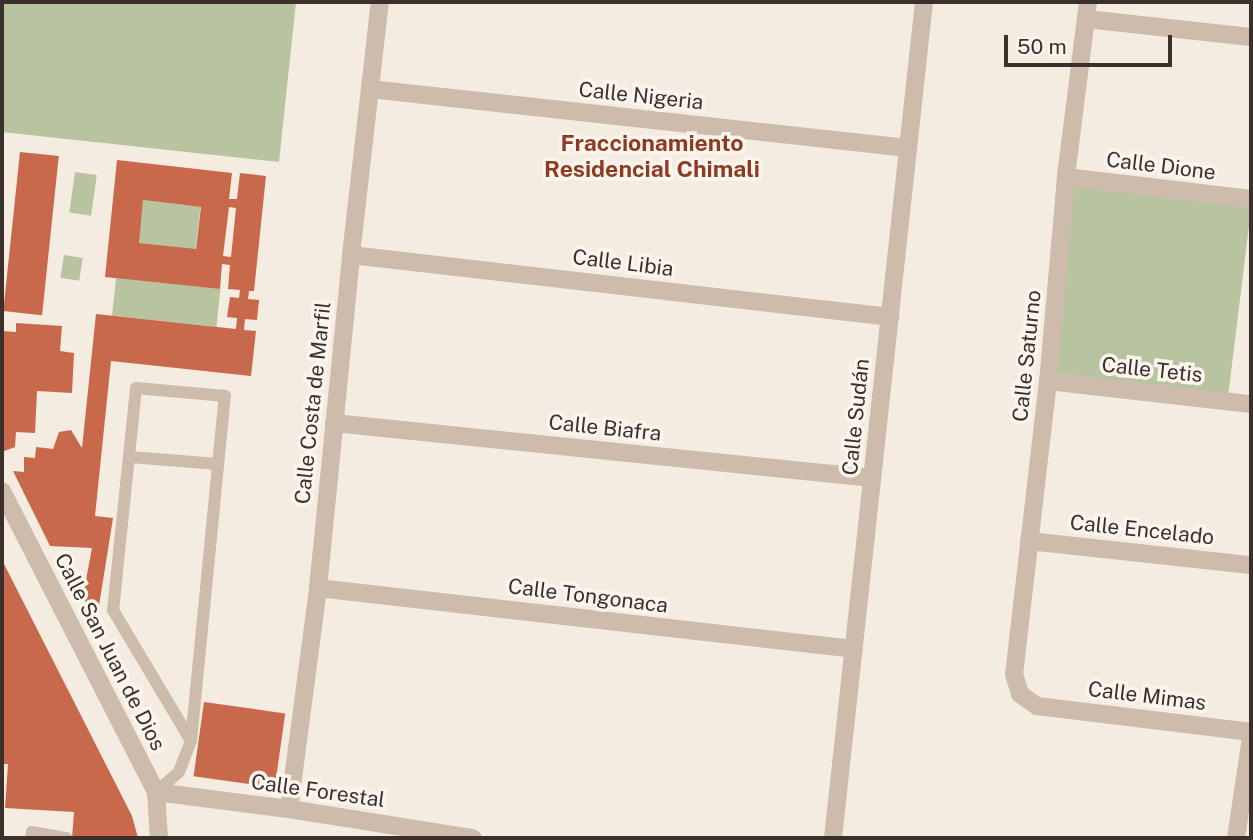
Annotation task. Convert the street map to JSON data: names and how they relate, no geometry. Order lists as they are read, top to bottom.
{
  "streets": {
    "street": [
      "Calle Nigeria",
      "Calle Dione",
      "Calle Libia",
      "Calle Saturno",
      "Calle Tetis",
      "Calle Costa de Marfil",
      "Calle Sudán",
      "Calle Biafra",
      "Calle Encelado",
      "Calle Tongonaca",
      "Calle San Juan de Dios",
      "Calle Mimas",
      "Calle Forestal"
    ]
  },
  "crossings": [
    ["Calle Nigeria", "Calle Costa de Marfil"],
    ["Calle Nigeria", "Calle Sudán"],
    ["Calle Dione", "Calle Saturno"],
    ["Calle Libia", "Calle Costa de Marfil"],
    ["Calle Libia", "Calle Sudán"],
    ["Calle Saturno", "Calle Tetis"],
    ["Calle Saturno", "Calle Encelado"],
    ["Calle Saturno", "Calle Mimas"],
    ["Calle Costa de Marfil", "Calle Biafra"],
    ["Calle Costa de Marfil", "Calle Tongonaca"],
    ["Calle Costa de Marfil", "Calle Forestal"],
    ["Calle Sudán", "Calle Biafra"],
    ["Calle Sudán", "Calle Tongonaca"],
    ["Calle San Juan de Dios", "Calle Forestal"]
  ],
  "districts": ["Fraccionamiento Residencial Chimali"],
  "scale_bar": "50 m"
}
